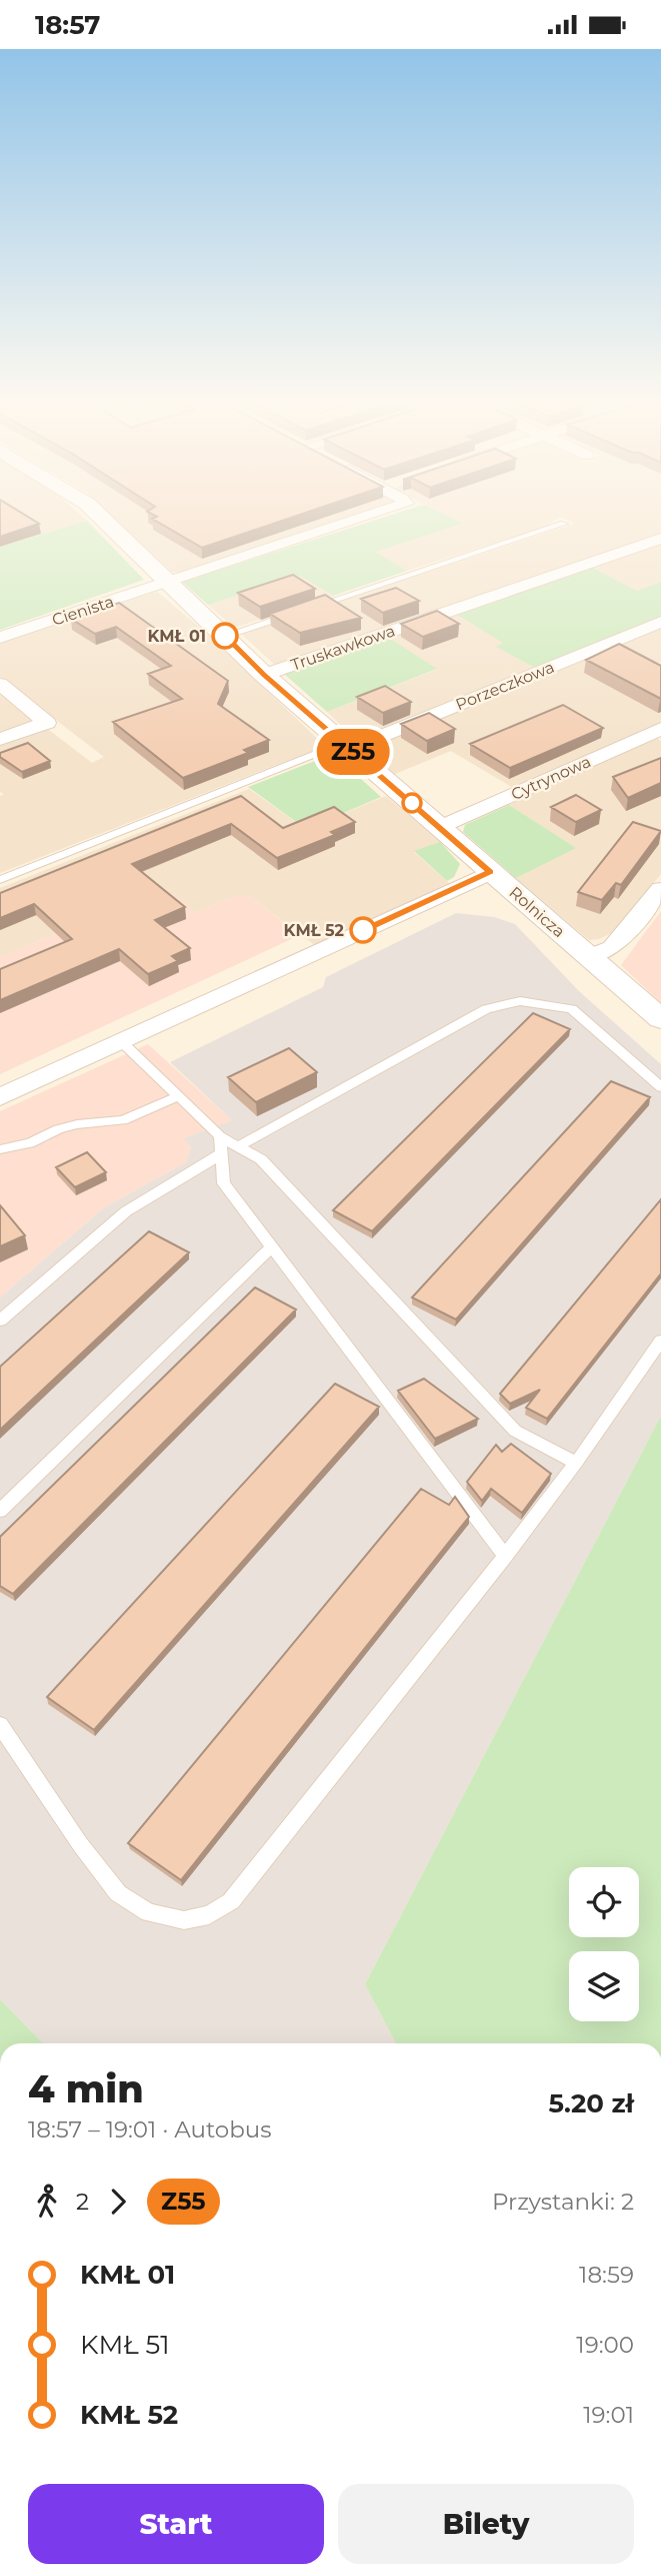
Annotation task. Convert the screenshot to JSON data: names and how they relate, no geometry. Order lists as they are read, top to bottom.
{
  "streets": {
    "street": [
      "Cienista",
      "Truskawkowa",
      "Porzeczkowa",
      "Cytrynowa",
      "Rolnicza"
    ]
  },
  "crossings": [
    ["Cienista", "Rolnicza"],
    ["Truskawkowa", "Rolnicza"],
    ["Porzeczkowa", "Rolnicza"],
    ["Cytrynowa", "Rolnicza"]
  ],
  "places": ["KMŁ 01", "KMŁ 52"],
  "lines": ["bus line Z55"],
  "page": {
    "status": "18:57",
    "on_map": "Z55",
    "heading": ["4 min", "18:57 – 19:01 · Autobus", "5.20 zł"],
    "legs": ["2", "Z55", "Przystanki: 2"],
    "list": [
      {
        "name": "KMŁ 01",
        "value": "18:59"
      },
      {
        "name": "KMŁ 51",
        "value": "19:00"
      },
      {
        "name": "KMŁ 52",
        "value": "19:01"
      }
    ],
    "buttons": ["Start", "Bilety"]
  }
}
